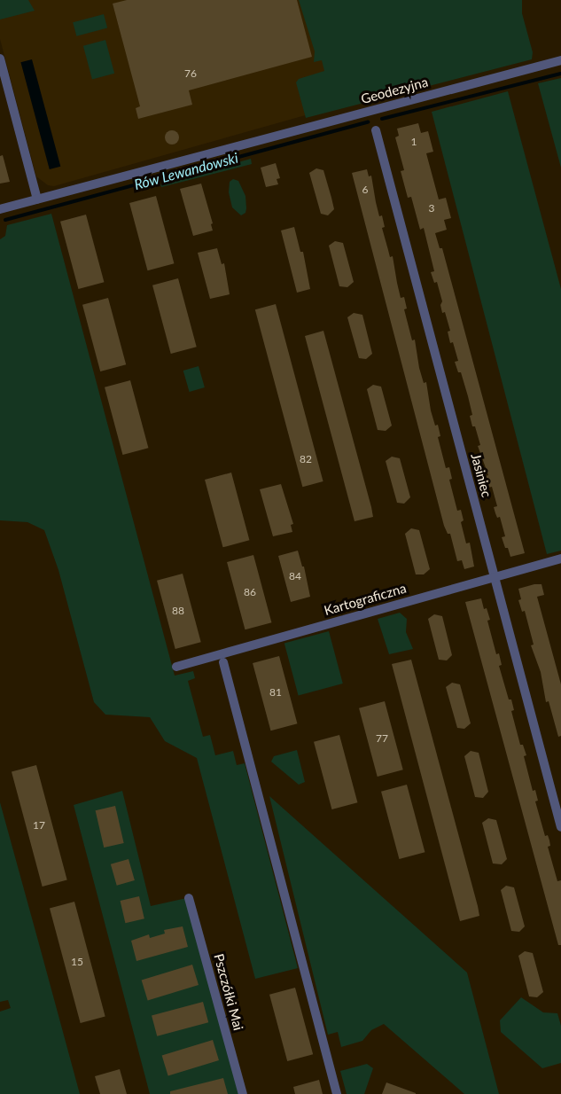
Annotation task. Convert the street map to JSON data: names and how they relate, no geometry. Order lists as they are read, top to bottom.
{
  "streets": {
    "street": [
      "Geodezyjna",
      "Jasiniec",
      "Kartograficzna",
      "Pszczółki Mai"
    ]
  },
  "crossings": [
    ["Jasiniec", "Kartograficzna"]
  ],
  "water": ["Rów Lewandowski"],
  "house_numbers": [
    "76",
    "1",
    "6",
    "3",
    "82",
    "84",
    "86",
    "88",
    "81",
    "77",
    "17",
    "15"
  ]
}
